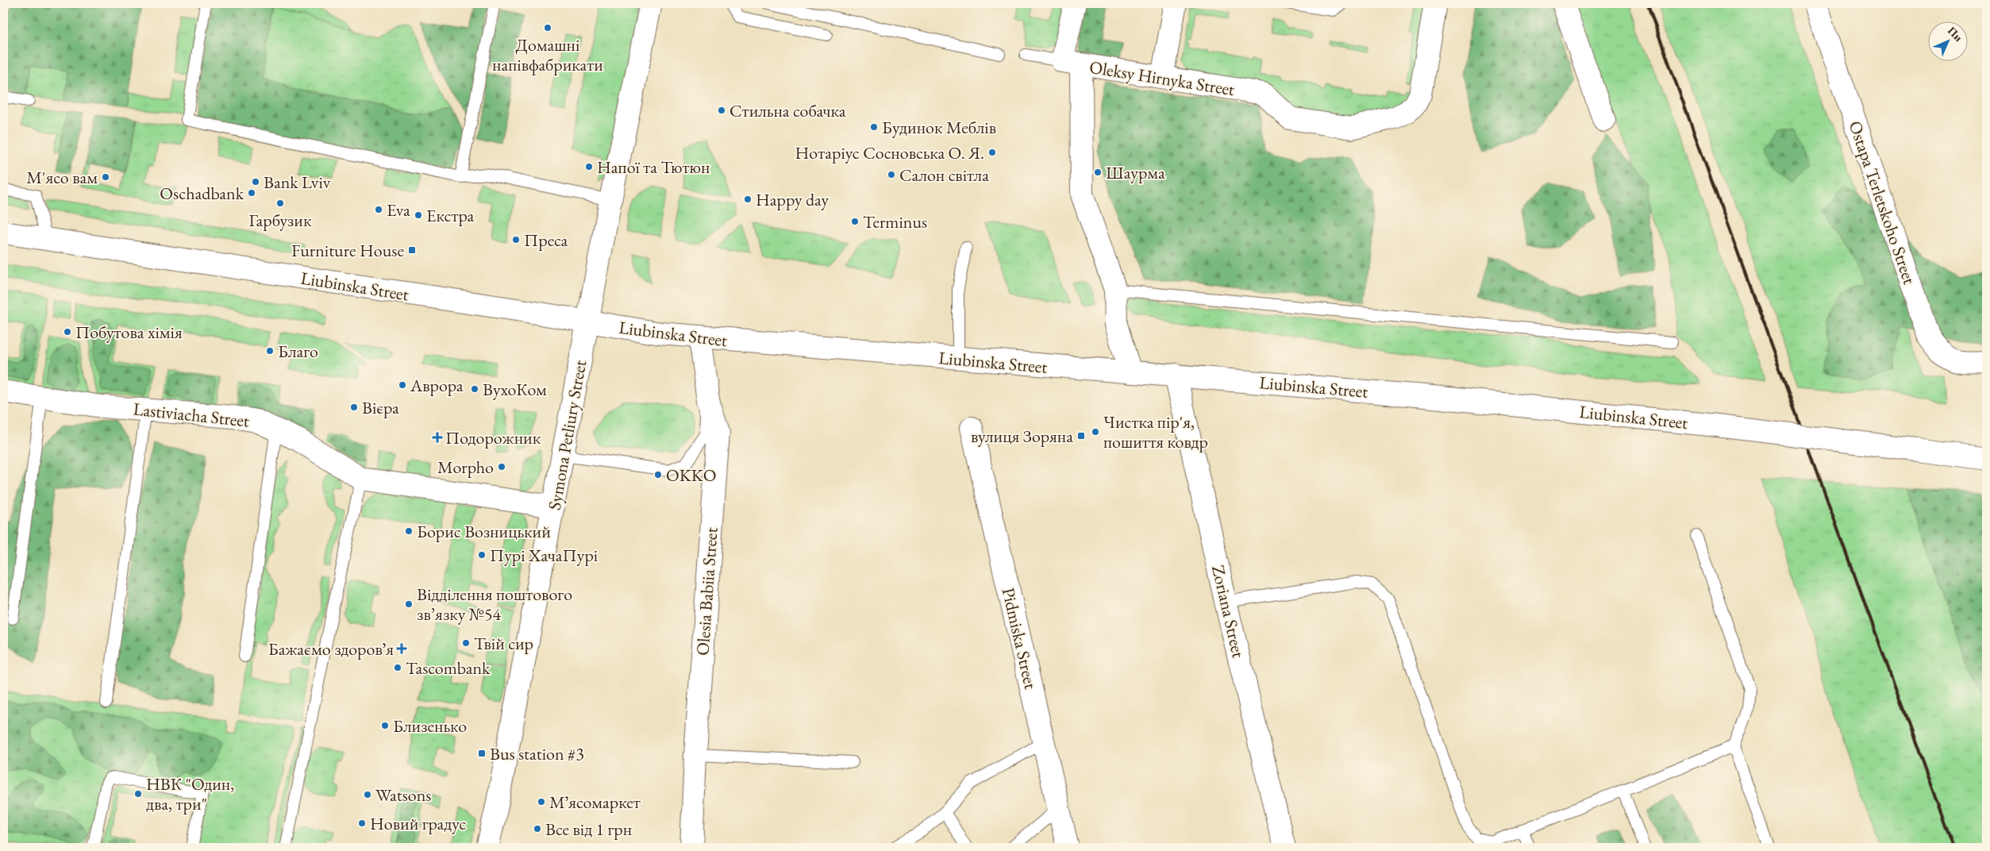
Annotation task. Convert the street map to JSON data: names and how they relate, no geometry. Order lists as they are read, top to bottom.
{
  "streets": {
    "street": [
      "Oleksy Hirnyka Street",
      "Ostapa Terletskoho Street",
      "Liubinska Street",
      "Lastiviacha Street",
      "Symona Petliury Street",
      "Olesia Babiia Street",
      "Zoriana Street",
      "Pidmiska Street"
    ]
  },
  "crossings": [
    ["Oleksy Hirnyka Street", "Liubinska Street"],
    ["Liubinska Street", "Symona Petliury Street"],
    ["Liubinska Street", "Olesia Babiia Street"],
    ["Liubinska Street", "Zoriana Street"],
    ["Lastiviacha Street", "Symona Petliury Street"]
  ],
  "places": {
    "other": [
      "Домашні напівфабрикати",
      "Стильна собачка",
      "Будинок Меблів",
      "Нотаріус Сосновська О. Я.",
      "Напої та Тютюн",
      "Шаурма",
      "Салон світла",
      "М'ясо вам",
      "Bank Lviv",
      "Oschadbank",
      "Happy day",
      "Гарбузик",
      "Eva",
      "Екстра",
      "Terminus",
      "Преса",
      "Побутова хімія",
      "Благо",
      "Аврора",
      "ВухоКом",
      "Вієра",
      "Чистка пір'я, пошиття ковдр",
      "Morpho",
      "OKKO",
      "Борис Возницький",
      "Пурі ХачаПурі",
      "Відділення поштового зв’язку №54",
      "Твій сир",
      "Tascombank",
      "Близенько",
      "НВК \"Один, два, три\"",
      "Watsons",
      "Мʼясомаркет",
      "Новий градус",
      "Все від 1 грн"
    ],
    "transit": ["Furniture House", "вулиця Зоряна", "Bus station #3"],
    "health": ["Подорожник", "Бажаємо здоровʼя"]
  },
  "north": "top right"
}
